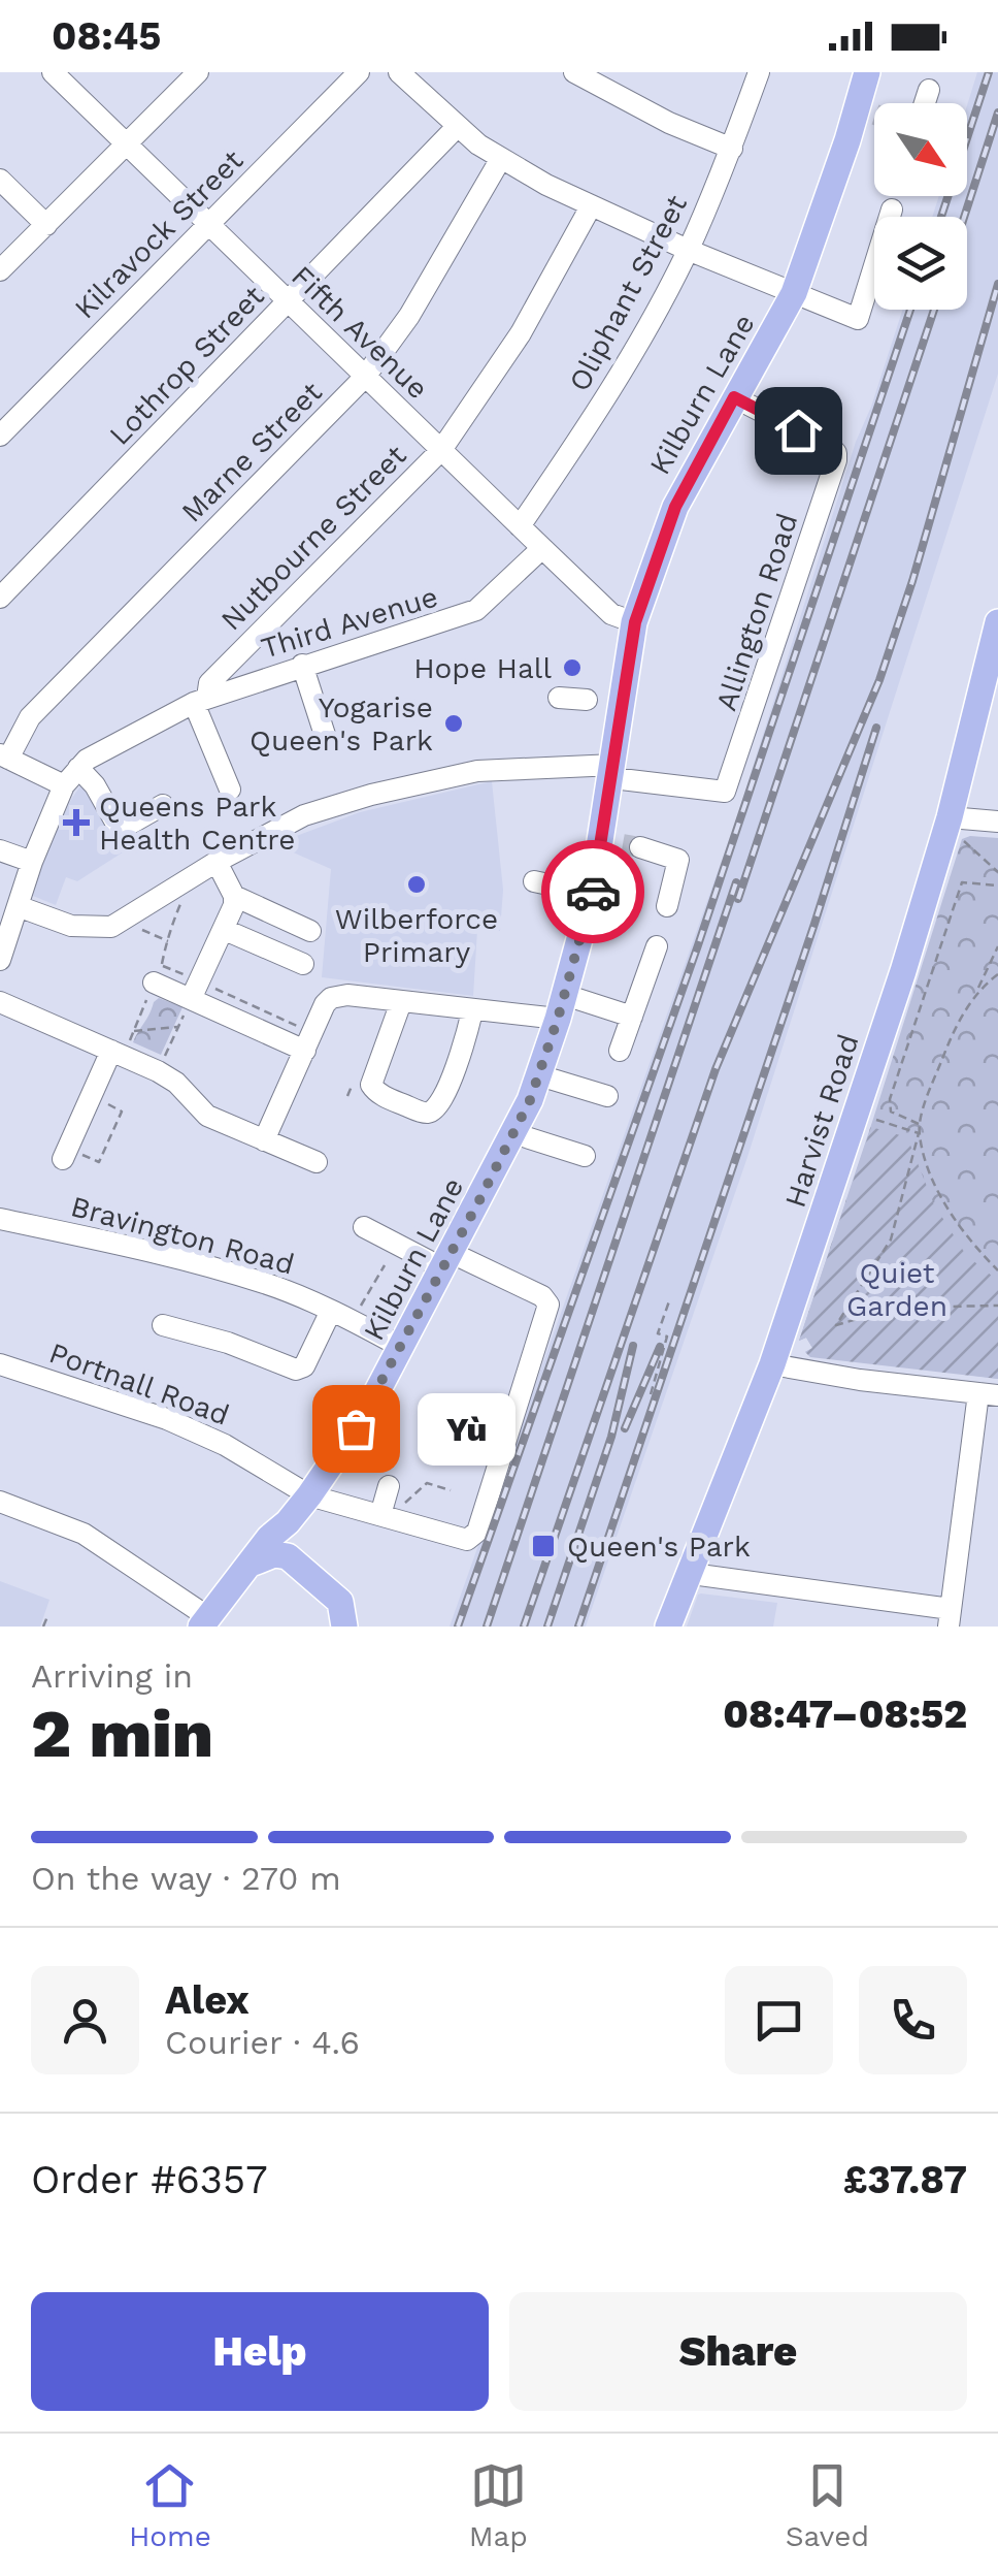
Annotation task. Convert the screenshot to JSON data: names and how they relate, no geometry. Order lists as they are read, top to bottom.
{
  "streets": {
    "main road": ["Kilburn Lane", "Harvist Road"],
    "street": [
      "Kilravock Street",
      "Oliphant Street",
      "Fifth Avenue",
      "Lothrop Street",
      "Marne Street",
      "Nutbourne Street",
      "Allington Road",
      "Third Avenue",
      "Bravington Road",
      "Portnall Road"
    ]
  },
  "crossings": [
    ["Kilravock Street", "Fifth Avenue"],
    ["Oliphant Street", "Fifth Avenue"],
    ["Fifth Avenue", "Lothrop Street"],
    ["Fifth Avenue", "Kilburn Lane"],
    ["Fifth Avenue", "Marne Street"],
    ["Fifth Avenue", "Nutbourne Street"],
    ["Fifth Avenue", "Third Avenue"],
    ["Kilburn Lane", "Allington Road"],
    ["Kilburn Lane", "Bravington Road"],
    ["Kilburn Lane", "Portnall Road"],
    ["Nutbourne Street", "Third Avenue"]
  ],
  "parks": ["Quiet Garden"],
  "places": {
    "other": [
      "Hope Hall",
      "Yogarise Queen's Park",
      "Wilberforce Primary",
      "Yù"
    ],
    "health": ["Queens Park Health Centre"],
    "transit": ["Queen's Park"]
  },
  "north": "bottom right",
  "page": {
    "status": "08:45",
    "bubble": "Yù",
    "heading": ["2 min", "Arriving in", "08:47–08:52"],
    "panel": [
      "Alex",
      "Courier · 4.6",
      "Order #6357",
      "£37.87"
    ],
    "bar": "On the way · 270 m",
    "buttons": ["Help", "Share"],
    "tabs": ["Home", "Map", "Saved"]
  }
}
